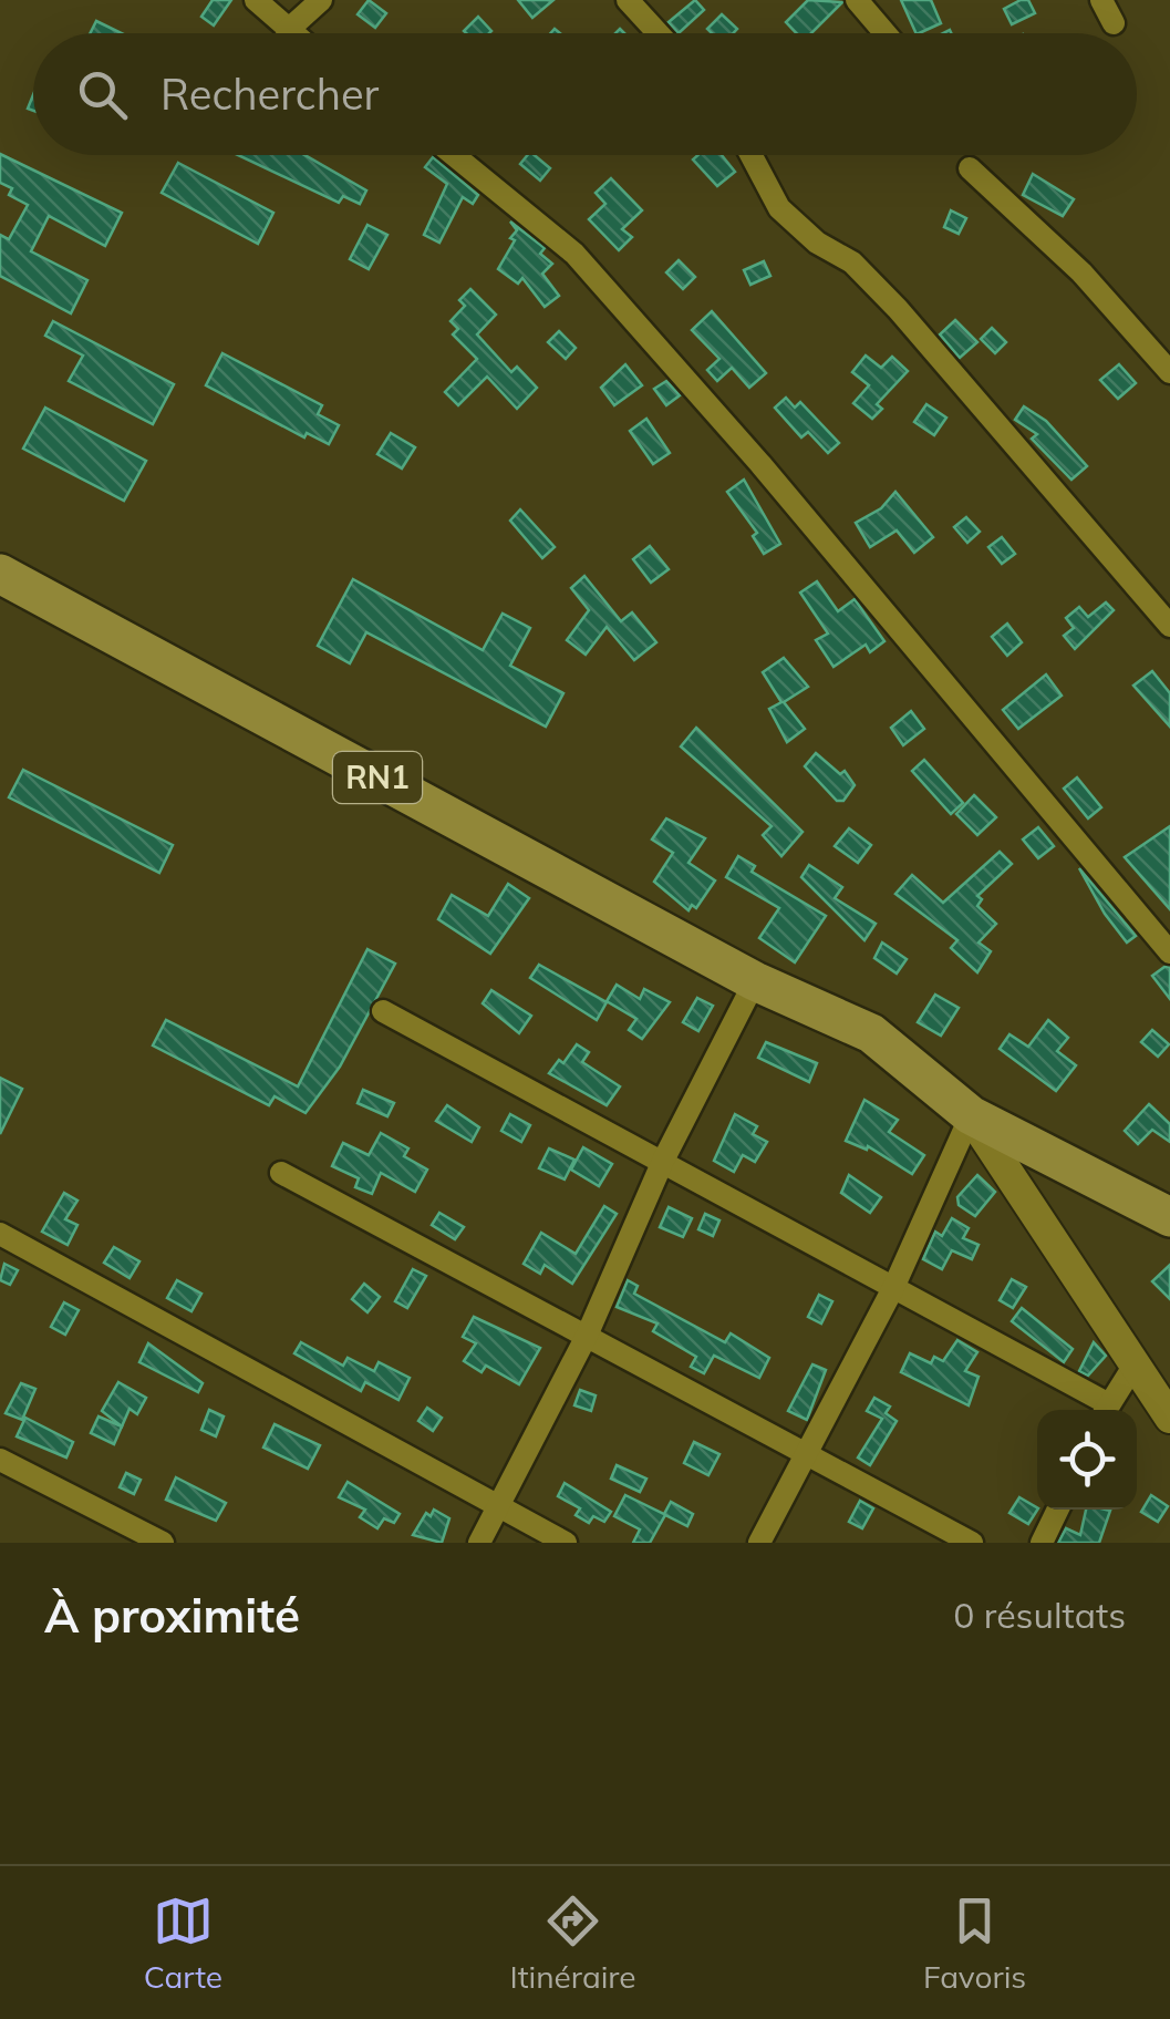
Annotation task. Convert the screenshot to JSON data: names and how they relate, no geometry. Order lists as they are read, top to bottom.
{
  "streets": {
    "highway": ["RN1"]
  },
  "page": {
    "search": "Rechercher",
    "heading": ["À proximité", "0 résultats"],
    "nav": ["Carte", "Itinéraire", "Favoris"]
  }
}
